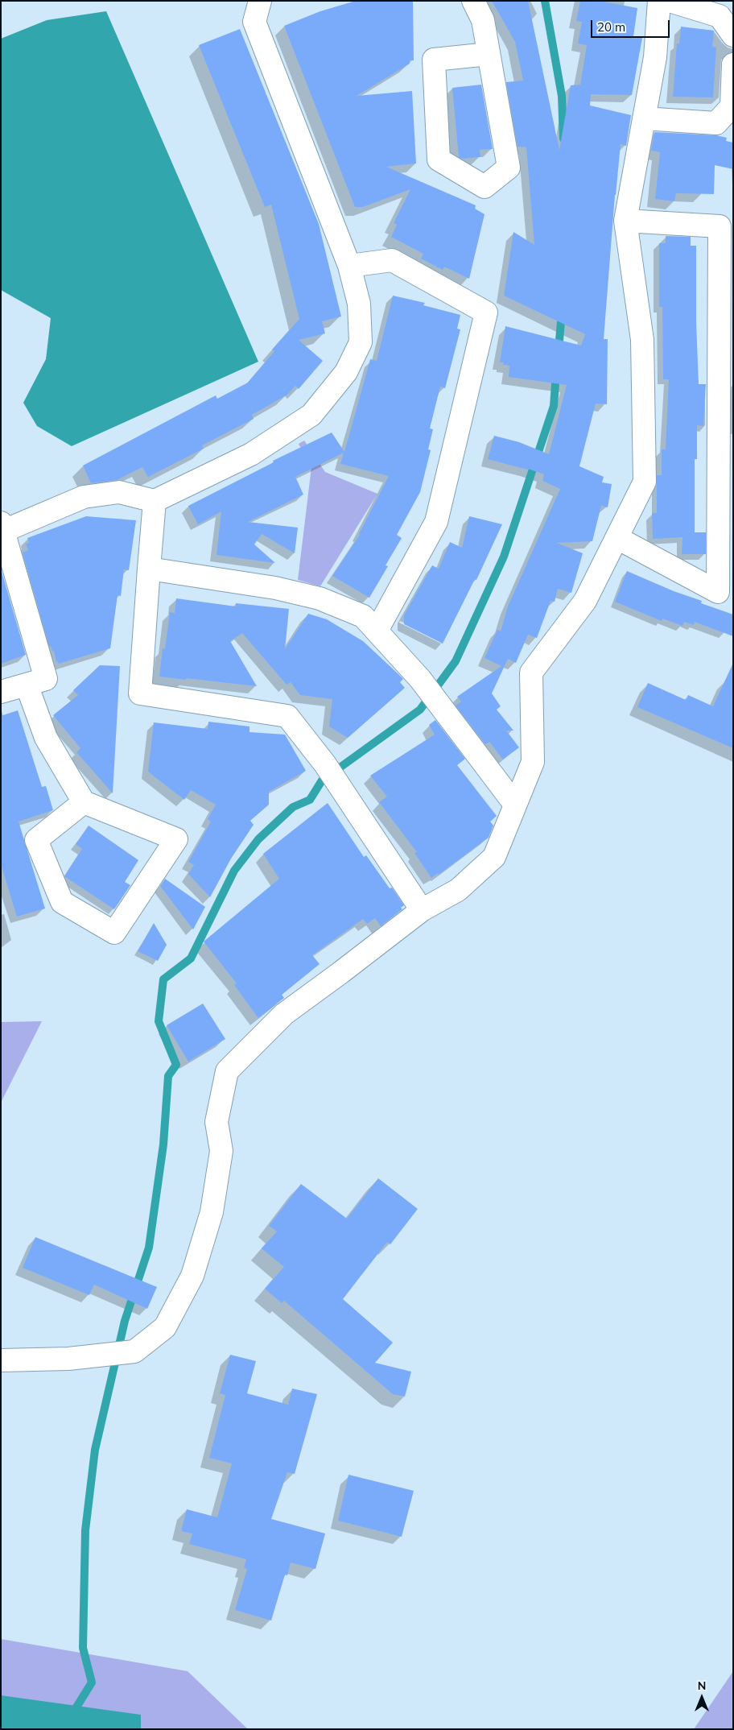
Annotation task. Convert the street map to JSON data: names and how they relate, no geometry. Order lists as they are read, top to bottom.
{
  "scale_bar": "20 m",
  "north": "top"
}
